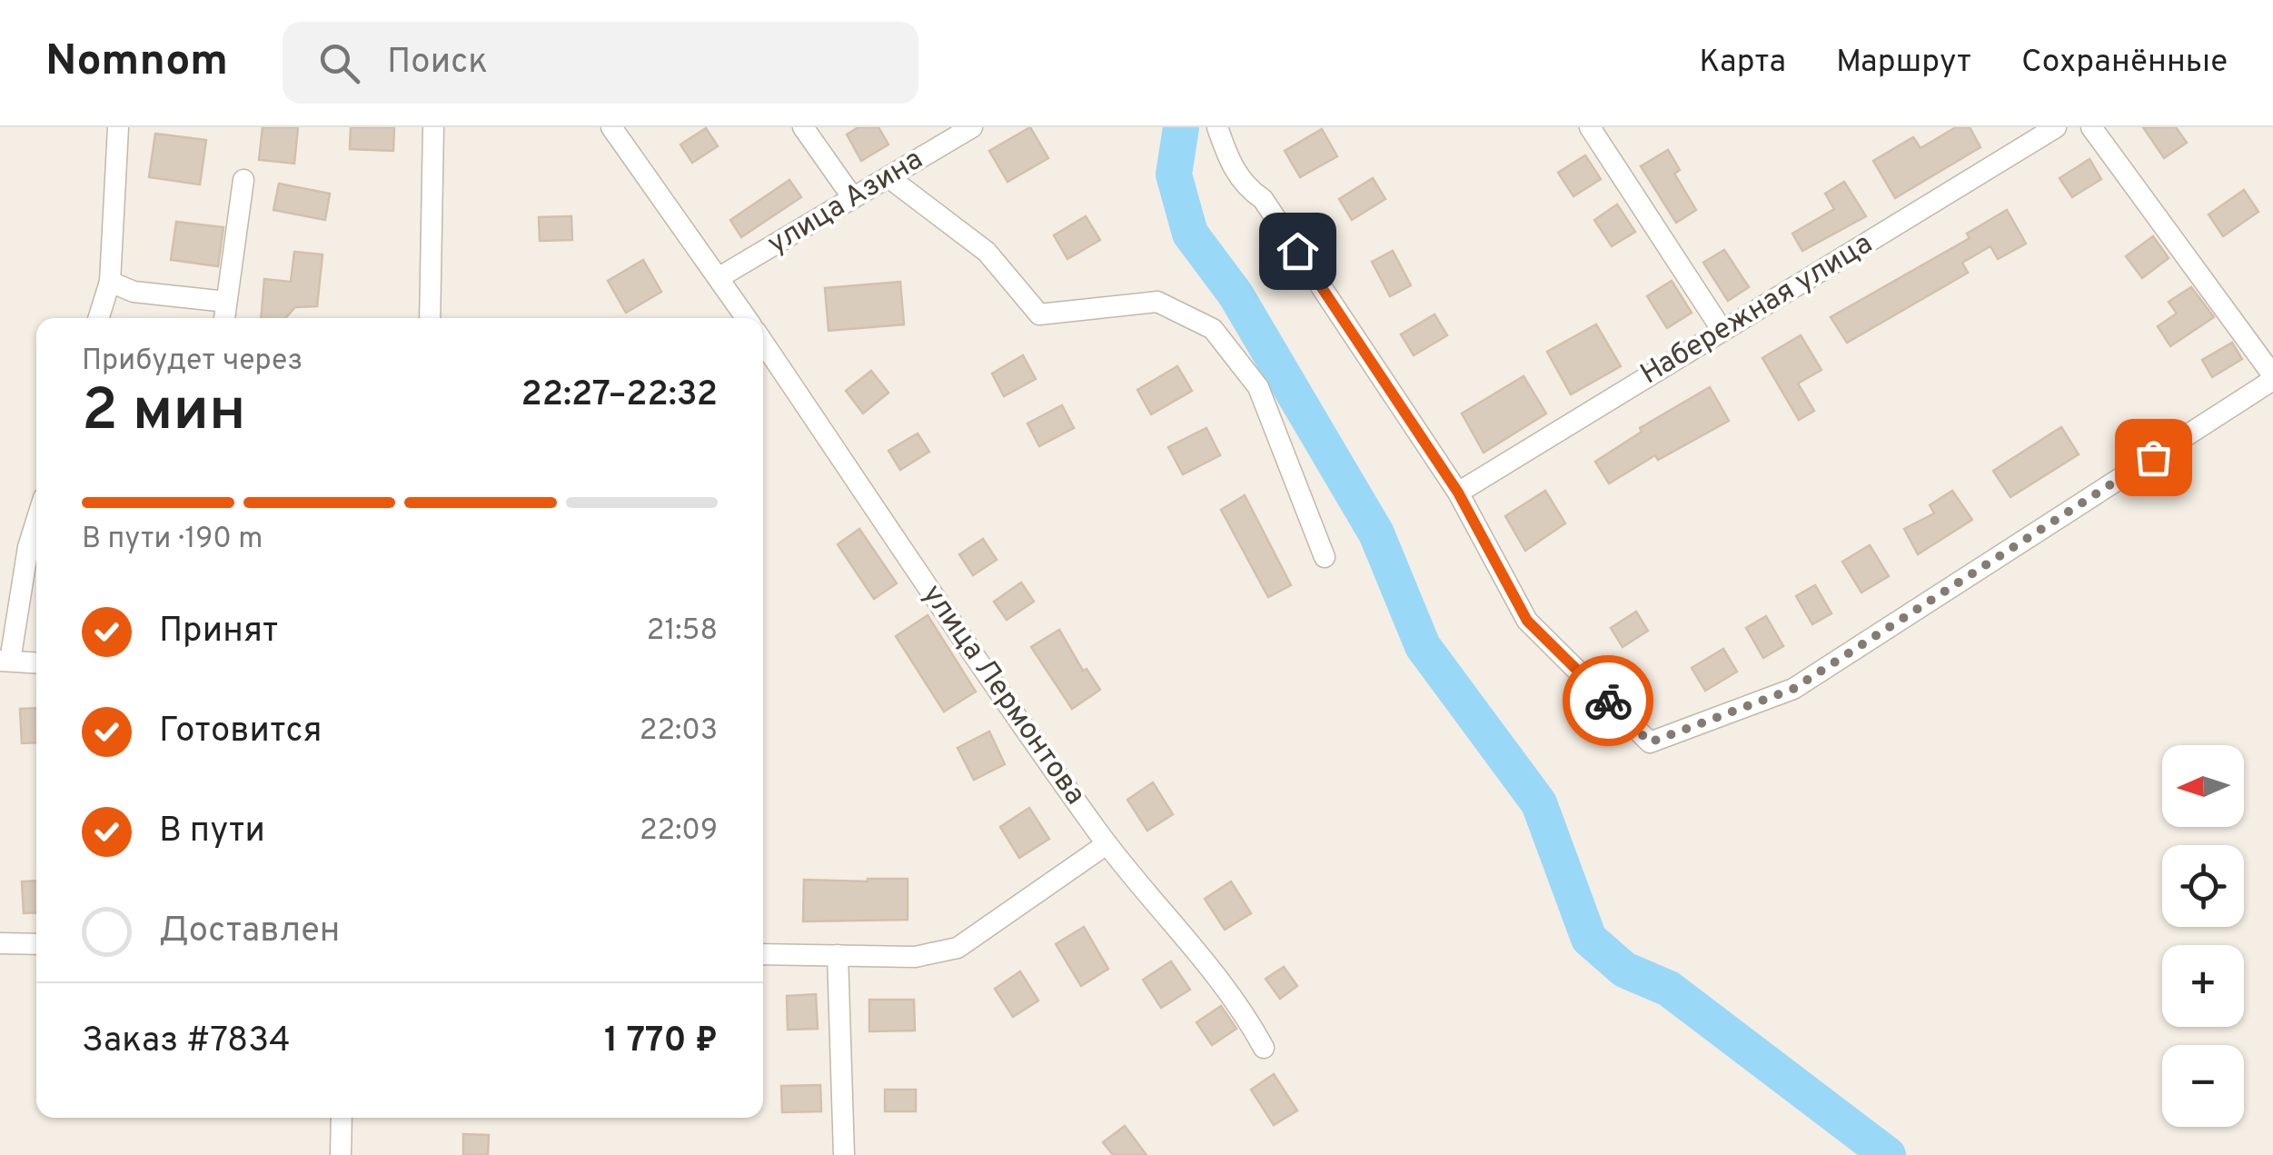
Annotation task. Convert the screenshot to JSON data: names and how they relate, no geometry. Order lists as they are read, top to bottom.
{
  "streets": {
    "street": ["улица Азина", "Набережная улица", "улица Лермонтова"]
  },
  "north": "left",
  "page": {
    "header": "Nomnom",
    "search": "Поиск",
    "nav": ["Карта", "Маршрут", "Сохранённые"],
    "heading": ["2 мин", "Прибудет через", "22:27–22:32"],
    "panel": ["Заказ #7834", "1 770 ₽"],
    "bar": "В пути · 190 m",
    "list": [
      ["Принят", "21:58"],
      ["Готовится", "22:03"],
      ["В пути", "22:09"],
      "Доставлен"
    ],
    "map_buttons": ["+", "−"]
  }
}
